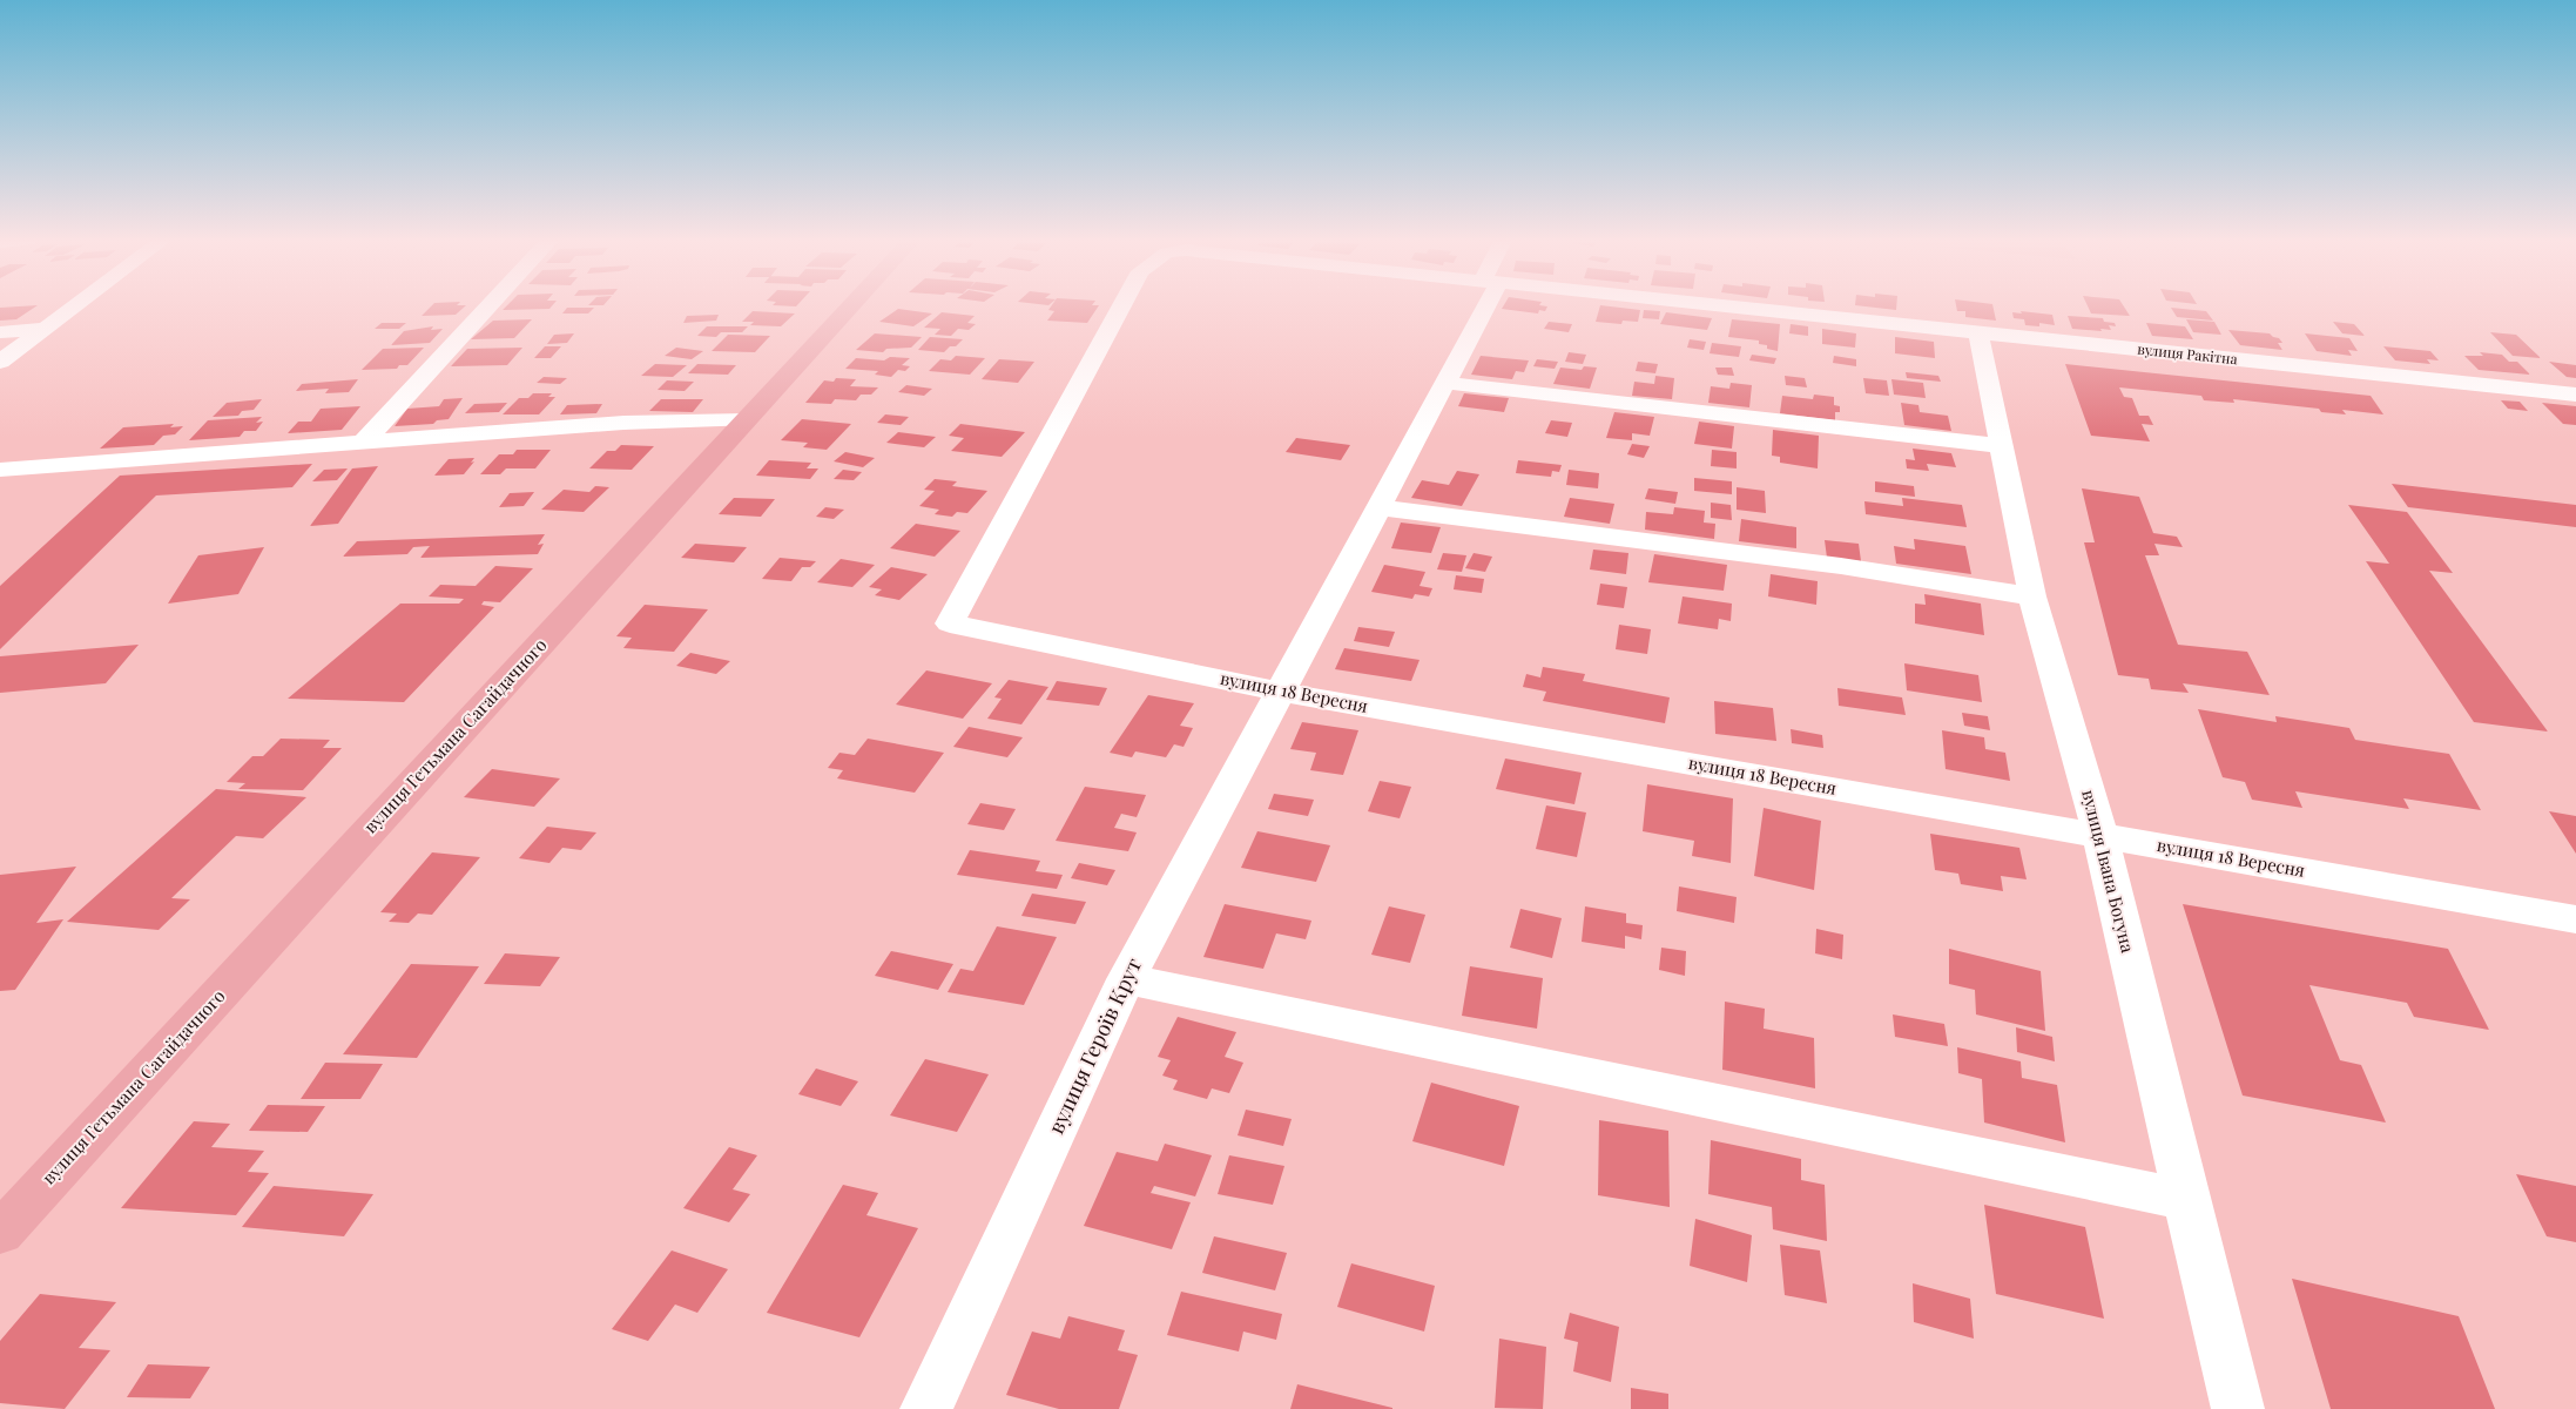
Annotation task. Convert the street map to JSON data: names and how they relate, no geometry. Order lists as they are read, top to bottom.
{
  "streets": {
    "main road": ["вулиця Гетьмана Сагайдачного"],
    "street": [
      "вулиця Ракітна",
      "вулиця 18 Вересня",
      "вулиця Івана Богуна",
      "вулиця Героїв Крут"
    ]
  },
  "crossings": [
    ["вулиця Ракітна", "вулиця 18 Вересня"],
    ["вулиця Ракітна", "вулиця Івана Богуна"],
    ["вулиця 18 Вересня", "вулиця Івана Богуна"],
    ["вулиця 18 Вересня", "вулиця Героїв Крут"]
  ]
}
